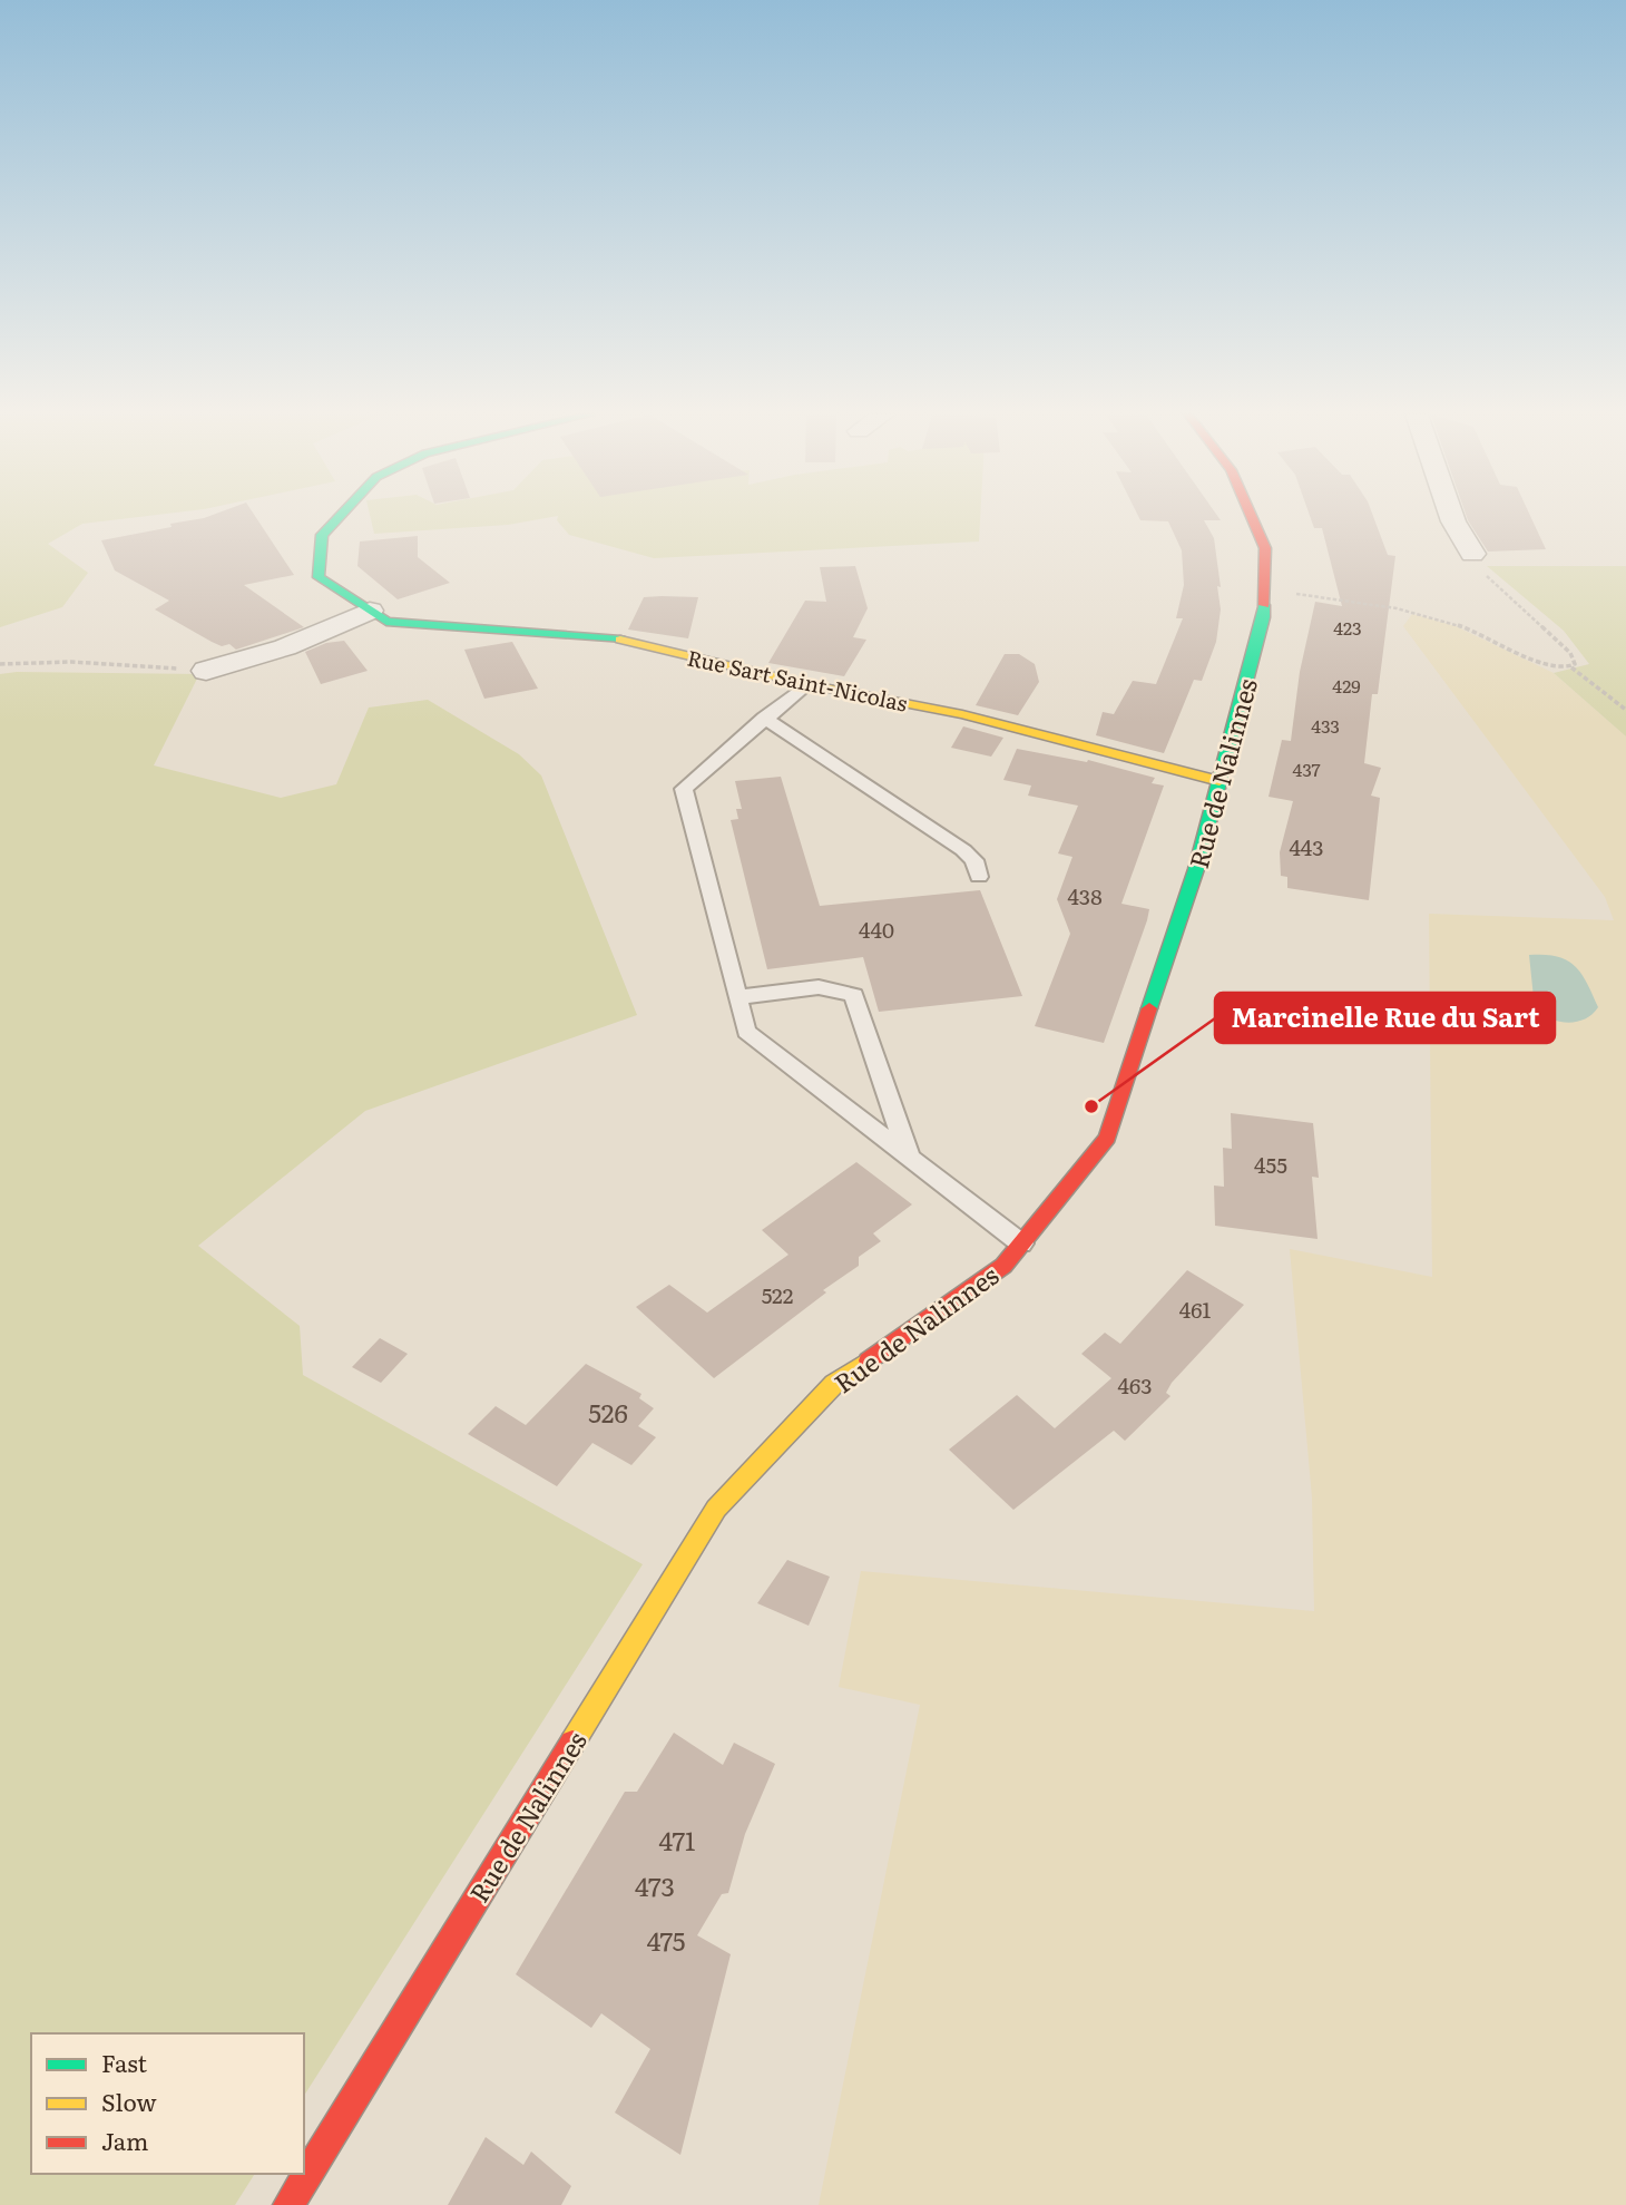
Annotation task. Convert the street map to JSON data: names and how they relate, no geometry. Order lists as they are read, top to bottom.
{
  "streets": {
    "street": ["Rue Sart Saint-Nicolas", "Rue de Nalinnes"]
  },
  "crossings": [
    ["Rue Sart Saint-Nicolas", "Rue de Nalinnes"]
  ],
  "places": ["Marcinelle Rue du Sart"],
  "house_numbers": [
    "423",
    "429",
    "433",
    "437",
    "443",
    "438",
    "440",
    "455",
    "522",
    "461",
    "463",
    "526",
    "471",
    "473",
    "475"
  ],
  "legend": ["Fast", "Slow", "Jam"]
}
